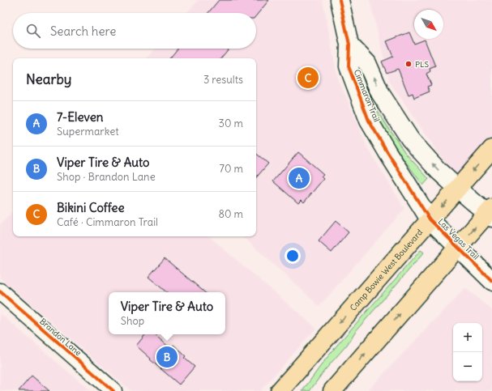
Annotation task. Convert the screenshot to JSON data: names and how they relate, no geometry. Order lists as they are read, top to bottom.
{
  "streets": {
    "main road": ["Camp Bowie West Boulevard"],
    "street": ["Cimmaron Trail", "Las Vegas Trail", "Brandon Lane"]
  },
  "crossings": [
    ["Cimmaron Trail", "Las Vegas Trail"],
    ["Cimmaron Trail", "Camp Bowie West Boulevard"],
    ["Las Vegas Trail", "Camp Bowie West Boulevard"]
  ],
  "places": ["PLS"],
  "north": "bottom right",
  "page": {
    "search": "Search here",
    "heading": ["Nearby", "3 results"],
    "pins": ["C", "A", "B"],
    "list": [
      {
        "mark": "A",
        "name": "7-Eleven",
        "note": "Supermarket",
        "value": "30 m"
      },
      {
        "mark": "B",
        "name": "Viper Tire & Auto",
        "note": "Shop · Brandon Lane",
        "value": "70 m"
      },
      {
        "mark": "C",
        "name": "Bikini Coffee",
        "note": "Café · Cimmaron Trail",
        "value": "80 m"
      }
    ],
    "popup": ["Viper Tire & Auto", "Shop"],
    "map_buttons": ["+", "−"]
  }
}
